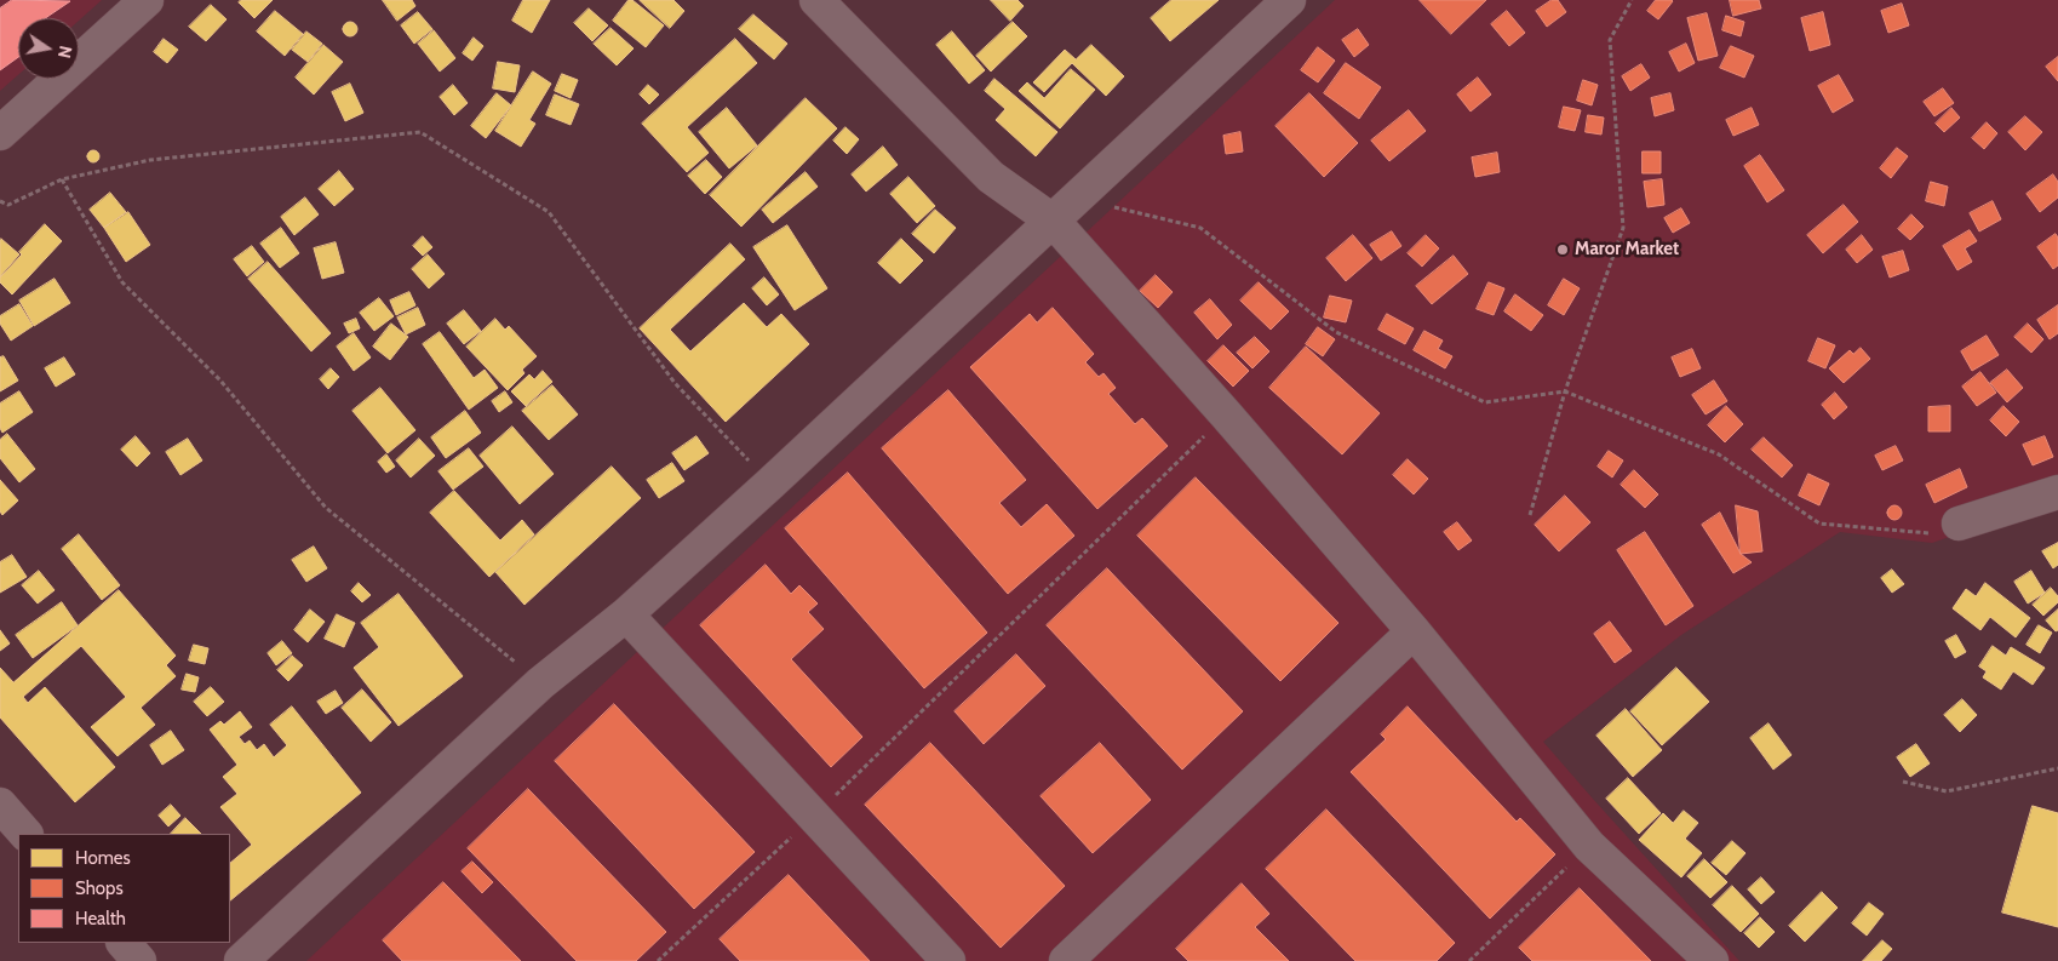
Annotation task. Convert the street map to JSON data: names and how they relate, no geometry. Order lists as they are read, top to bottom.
{
  "places": ["Maror Market"],
  "legend": ["Homes", "Shops", "Health"],
  "north": "right"
}
